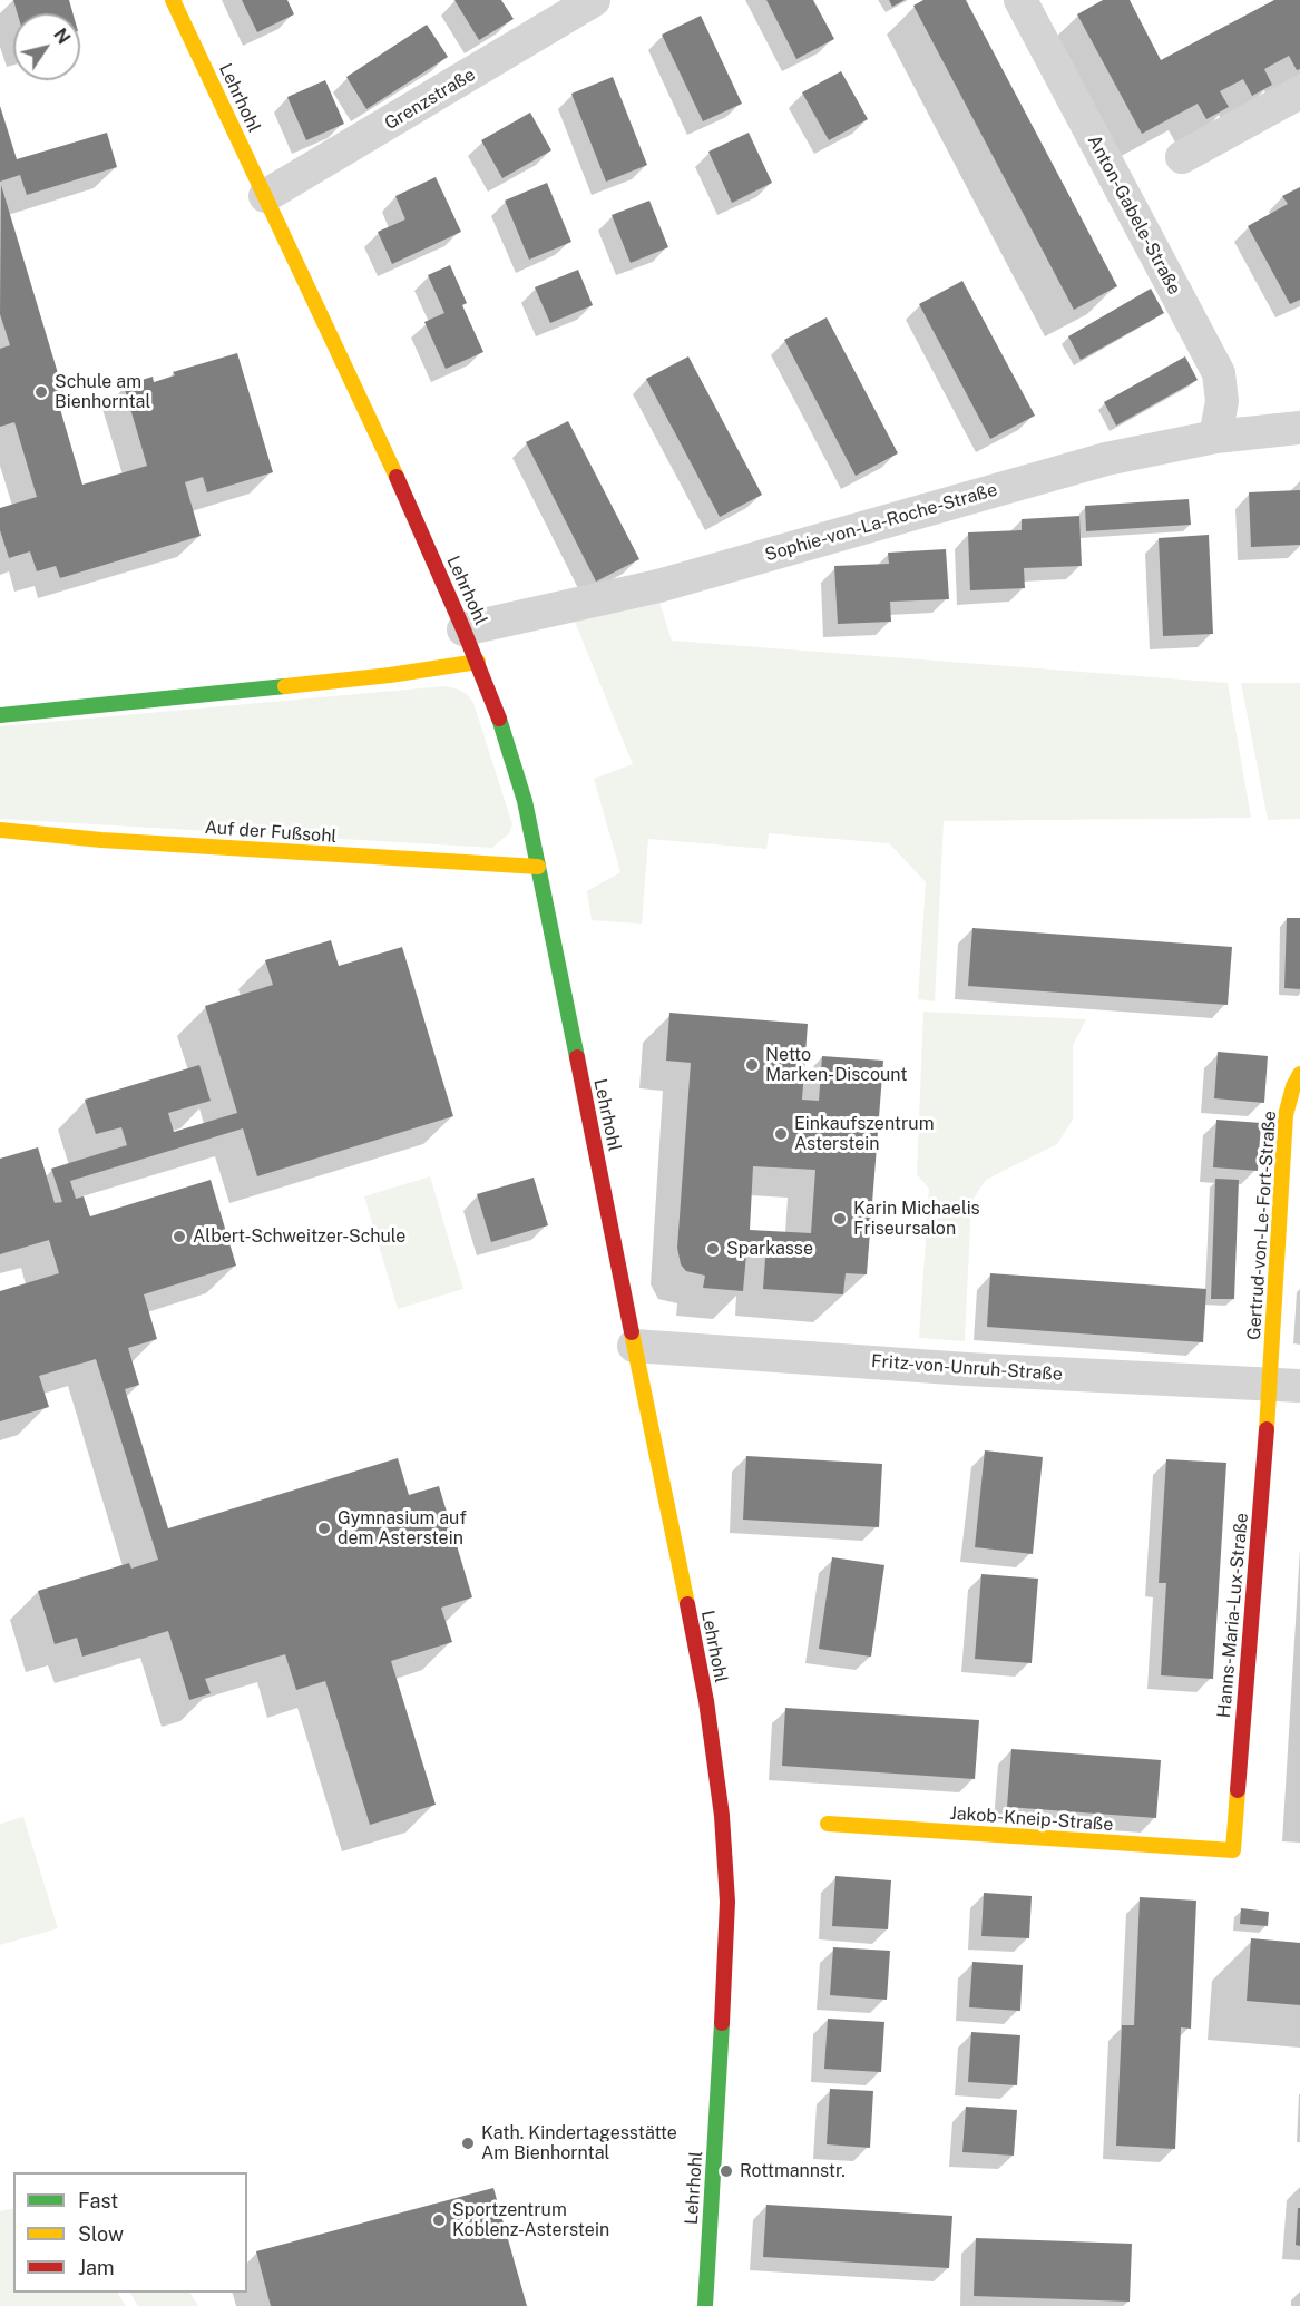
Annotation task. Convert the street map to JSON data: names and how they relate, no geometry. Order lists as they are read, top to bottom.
{
  "streets": {
    "street": [
      "Lehrhohl",
      "Grenzstraße",
      "Anton-Gabele-Straße",
      "Sophie-von-La-Roche-Straße",
      "Auf der Fußsohl",
      "Gertrud-von-Le-Fort-Straße",
      "Fritz-von-Unruh-Straße",
      "Hanns-Maria-Lux-Straße",
      "Jakob-Kneip-Straße"
    ]
  },
  "crossings": [
    ["Lehrhohl", "Grenzstraße"],
    ["Lehrhohl", "Sophie-von-La-Roche-Straße"],
    ["Lehrhohl", "Auf der Fußsohl"],
    ["Lehrhohl", "Fritz-von-Unruh-Straße"],
    ["Anton-Gabele-Straße", "Sophie-von-La-Roche-Straße"],
    ["Gertrud-von-Le-Fort-Straße", "Fritz-von-Unruh-Straße"],
    ["Gertrud-von-Le-Fort-Straße", "Hanns-Maria-Lux-Straße"],
    ["Fritz-von-Unruh-Straße", "Hanns-Maria-Lux-Straße"],
    ["Hanns-Maria-Lux-Straße", "Jakob-Kneip-Straße"]
  ],
  "places": [
    "Schule am Bienhorntal",
    "Netto Marken-Discount",
    "Einkaufszentrum Asterstein",
    "Karin Michaelis Friseursalon",
    "Albert-Schweitzer-Schule",
    "Sparkasse",
    "Gymnasium auf dem Asterstein",
    "Kath. Kindertagesstätte Am Bienhorntal",
    "Rottmannstr.",
    "Sportzentrum Koblenz-Asterstein"
  ],
  "legend": ["Fast", "Slow", "Jam"],
  "north": "top right"
}
